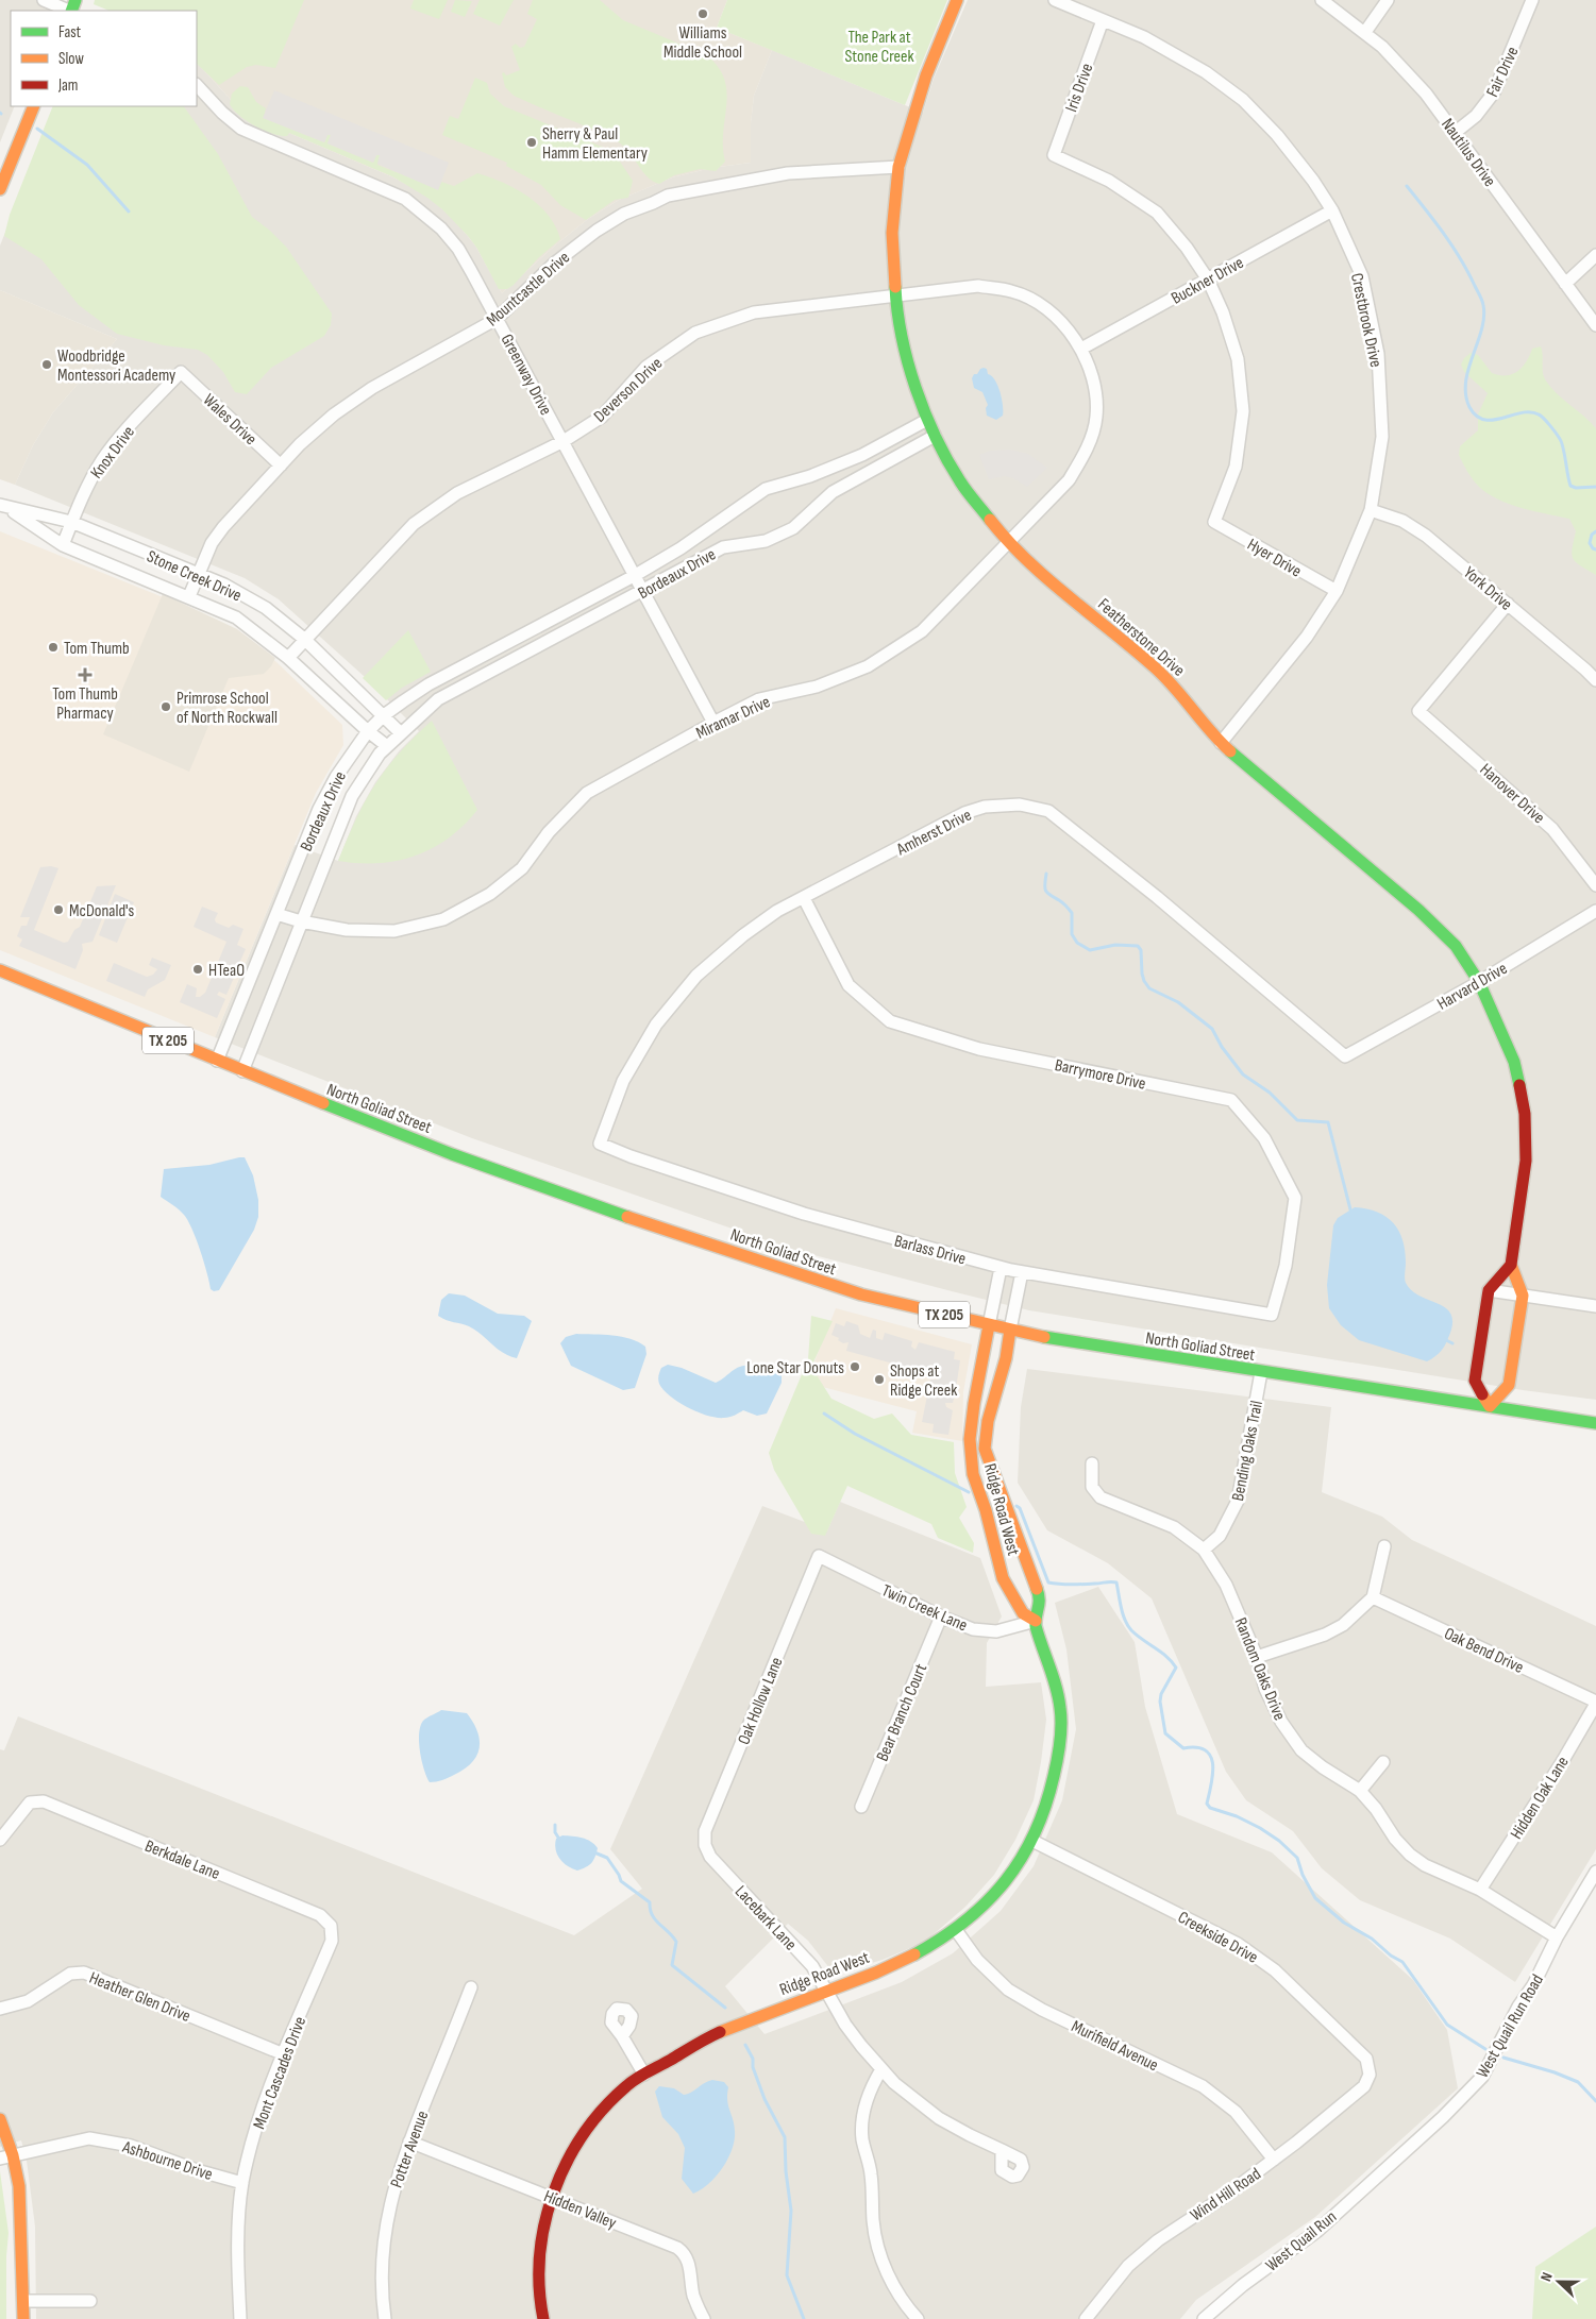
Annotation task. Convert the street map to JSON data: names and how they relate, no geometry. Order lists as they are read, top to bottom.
{
  "streets": {
    "street": [
      "Fair Drive",
      "Iris Drive",
      "Nautilus Drive",
      "Buckner Drive",
      "Mountcastle Drive",
      "Crestbrook Drive",
      "Greenway Drive",
      "Deverson Drive",
      "Wales Drive",
      "Knox Drive",
      "Hyer Drive",
      "Bordeaux Drive",
      "Stone Creek Drive",
      "York Drive",
      "Featherstone Drive",
      "Miramar Drive",
      "Hanover Drive",
      "Amherst Drive",
      "Harvard Drive",
      "TX 205",
      "Barrymore Drive",
      "North Goliad Street",
      "Barlass Drive",
      "Bending Oaks Trail",
      "Ridge Road West",
      "Twin Creek Lane",
      "Oak Bend Drive",
      "Random Oaks Drive",
      "Oak Hollow Lane",
      "Bear Branch Court",
      "Hidden Oak Lane",
      "Berkdale Lane",
      "Lacebark Lane",
      "Creekside Drive",
      "Heather Glen Drive",
      "West Quail Run Road",
      "Murifield Avenue",
      "Mont Cascades Drive",
      "Potter Avenue",
      "Ashbourne Drive",
      "Wind Hill Road",
      "Hidden Valley",
      "West Quail Run"
    ]
  },
  "crossings": [
    ["Fair Drive", "Nautilus Drive"],
    ["Iris Drive", "Buckner Drive"],
    ["Iris Drive", "Crestbrook Drive"],
    ["Iris Drive", "Hyer Drive"],
    ["Buckner Drive", "Crestbrook Drive"],
    ["Buckner Drive", "Deverson Drive"],
    ["Buckner Drive", "Hyer Drive"],
    ["Buckner Drive", "Miramar Drive"],
    ["Mountcastle Drive", "Greenway Drive"],
    ["Mountcastle Drive", "Wales Drive"],
    ["Mountcastle Drive", "Stone Creek Drive"],
    ["Mountcastle Drive", "Featherstone Drive"],
    ["Crestbrook Drive", "Hyer Drive"],
    ["Crestbrook Drive", "York Drive"],
    ["Crestbrook Drive", "Featherstone Drive"],
    ["Greenway Drive", "Deverson Drive"],
    ["Greenway Drive", "Bordeaux Drive"],
    ["Greenway Drive", "Miramar Drive"],
    ["Deverson Drive", "Stone Creek Drive"],
    ["Deverson Drive", "Featherstone Drive"],
    ["Deverson Drive", "Miramar Drive"],
    ["Wales Drive", "Knox Drive"],
    ["Knox Drive", "Stone Creek Drive"],
    ["Bordeaux Drive", "Stone Creek Drive"],
    ["Bordeaux Drive", "Featherstone Drive"],
    ["Bordeaux Drive", "Miramar Drive"],
    ["Bordeaux Drive", "North Goliad Street"],
    ["York Drive", "Hanover Drive"],
    ["Featherstone Drive", "Miramar Drive"],
    ["Featherstone Drive", "Harvard Drive"],
    ["Featherstone Drive", "North Goliad Street"],
    ["Amherst Drive", "Harvard Drive"],
    ["Amherst Drive", "Barrymore Drive"],
    ["Amherst Drive", "Barlass Drive"],
    ["Barrymore Drive", "Barlass Drive"],
    ["North Goliad Street", "Bending Oaks Trail"],
    ["North Goliad Street", "Ridge Road West"],
    ["Barlass Drive", "Ridge Road West"],
    ["Bending Oaks Trail", "Random Oaks Drive"],
    ["Ridge Road West", "Twin Creek Lane"],
    ["Ridge Road West", "Lacebark Lane"],
    ["Ridge Road West", "Creekside Drive"],
    ["Ridge Road West", "Murifield Avenue"],
    ["Ridge Road West", "Hidden Valley"],
    ["Twin Creek Lane", "Oak Hollow Lane"],
    ["Twin Creek Lane", "Bear Branch Court"],
    ["Oak Bend Drive", "Hidden Oak Lane"],
    ["Random Oaks Drive", "Hidden Oak Lane"],
    ["Random Oaks Drive", "West Quail Run Road"],
    ["Oak Hollow Lane", "Lacebark Lane"],
    ["Berkdale Lane", "Mont Cascades Drive"],
    ["Creekside Drive", "Wind Hill Road"],
    ["Heather Glen Drive", "Mont Cascades Drive"],
    ["West Quail Run Road", "West Quail Run"],
    ["Murifield Avenue", "Wind Hill Road"],
    ["Mont Cascades Drive", "Ashbourne Drive"],
    ["Potter Avenue", "Hidden Valley"]
  ],
  "parks": ["The Park at Stone Creek"],
  "places": {
    "other": [
      "Williams Middle School",
      "Sherry & Paul Hamm Elementary",
      "Woodbridge Montessori Academy",
      "Tom Thumb",
      "Primrose School of North Rockwall",
      "McDonald's",
      "HTeaO",
      "Lone Star Donuts",
      "Shops at Ridge Creek"
    ],
    "health": ["Tom Thumb Pharmacy"]
  },
  "legend": ["Fast", "Slow", "Jam"],
  "north": "left"
}
